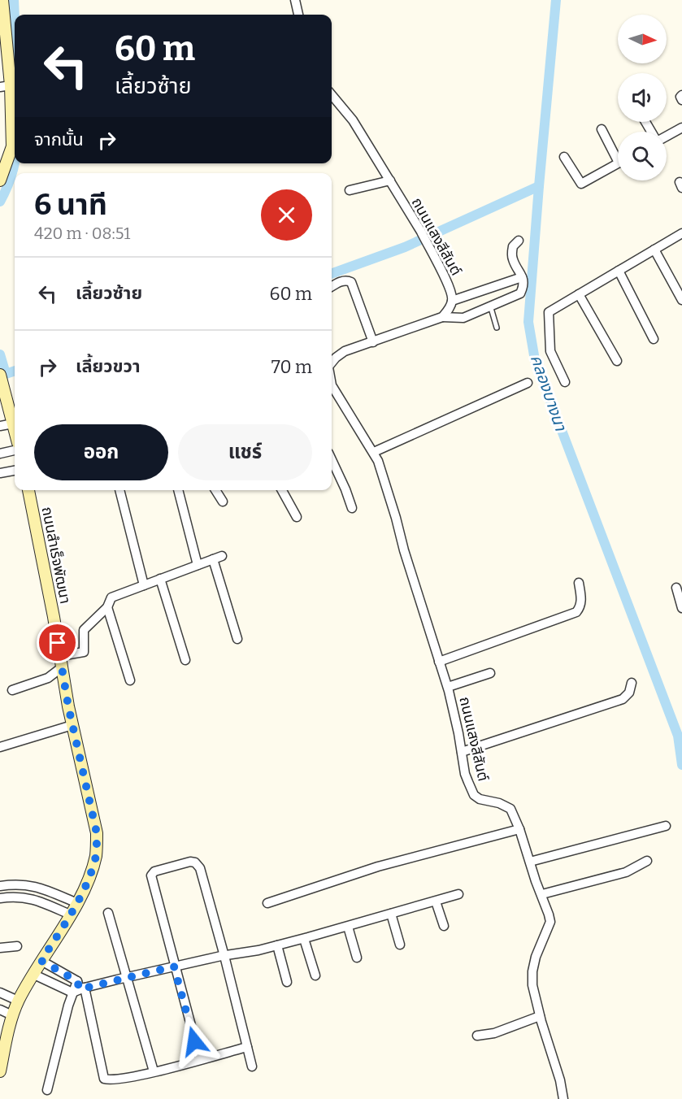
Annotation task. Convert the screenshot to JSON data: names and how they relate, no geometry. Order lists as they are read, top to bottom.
{
  "streets": {
    "street": ["ถนนแสงสีสันต์", "ถนนสำเร็จพัฒนา"]
  },
  "water": ["คลองบางนา"],
  "north": "right",
  "page": {
    "turn": ["60 m", "เลี้ยวซ้าย"],
    "then": "จากนั้น",
    "heading": ["6 นาที", "420 m · 08:51"],
    "list": [
      {
        "name": "เลี้ยวซ้าย",
        "value": "60 m"
      },
      {
        "name": "เลี้ยวขวา",
        "value": "70 m"
      }
    ],
    "buttons": ["ออก", "แชร์"]
  }
}
